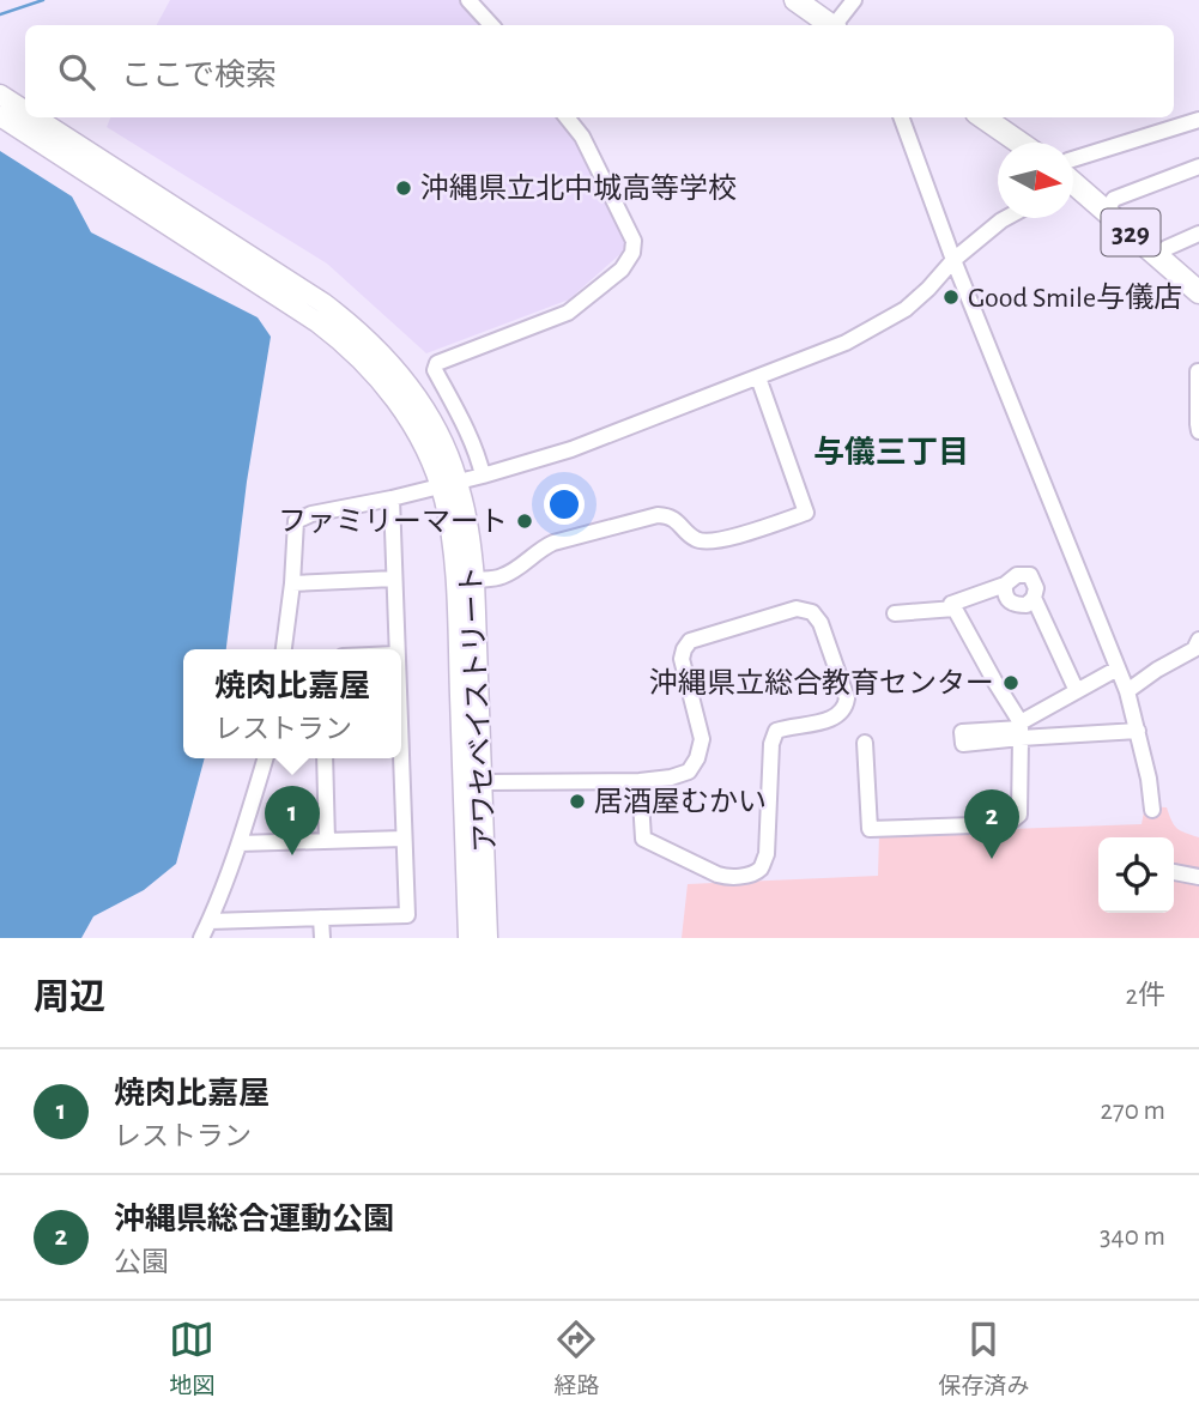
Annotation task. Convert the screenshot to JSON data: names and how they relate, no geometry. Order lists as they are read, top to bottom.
{
  "streets": {
    "highway": ["329"],
    "main road": ["アワセベイストリート"]
  },
  "districts": ["与儀三丁目"],
  "places": [
    "沖縄県立北中城高等学校",
    "Good Smile与儀店",
    "ファミリーマート",
    "沖縄県立総合教育センター",
    "居酒屋むかい"
  ],
  "north": "right",
  "page": {
    "search": "ここで検索",
    "popup": ["焼肉比嘉屋", "レストラン"],
    "pins": ["1", "2"],
    "heading": ["周辺", "2件"],
    "list": [
      {
        "mark": "1",
        "name": "焼肉比嘉屋",
        "note": "レストラン",
        "value": "270 m"
      },
      {
        "mark": "2",
        "name": "沖縄県総合運動公園",
        "note": "公園",
        "value": "340 m"
      }
    ],
    "nav": ["地図", "経路", "保存済み"]
  }
}
